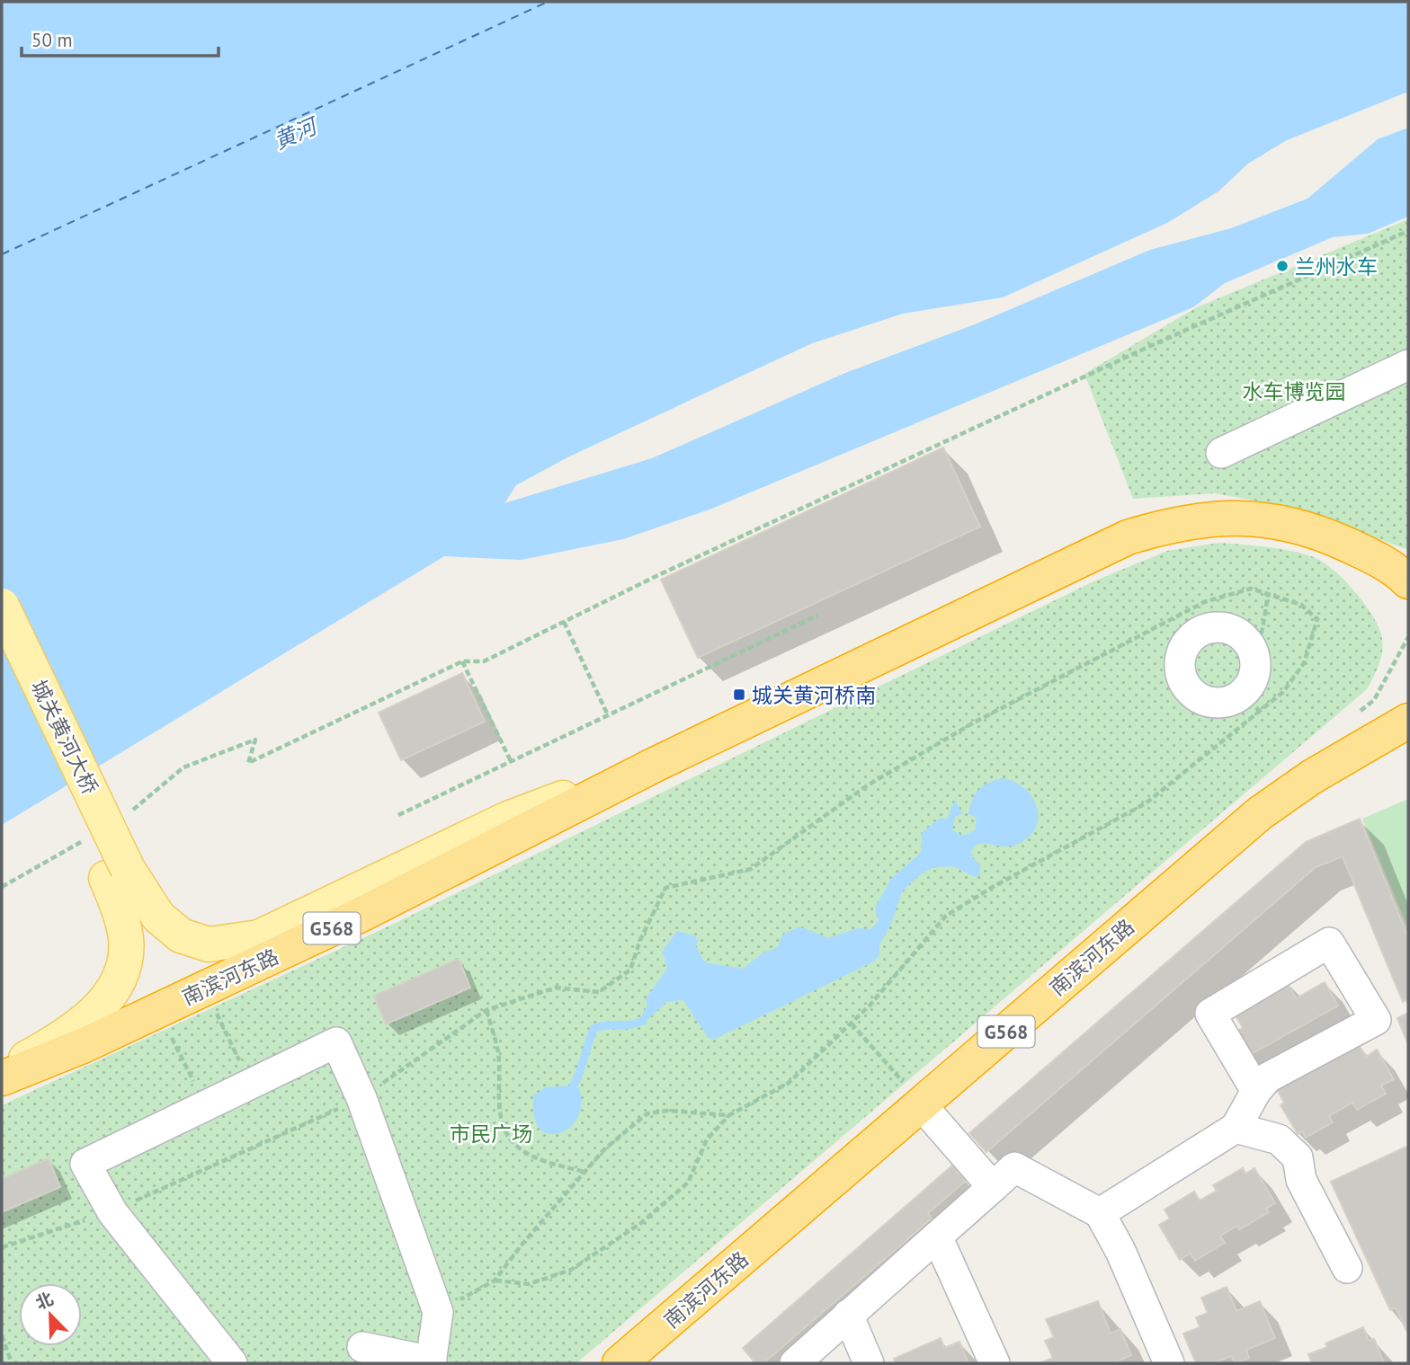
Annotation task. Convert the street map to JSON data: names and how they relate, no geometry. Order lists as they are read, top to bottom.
{
  "streets": {
    "highway": ["G568", "南滨河东路"],
    "main road": ["城关黄河大桥"]
  },
  "crossings": [
    ["城关黄河大桥", "南滨河东路"]
  ],
  "water": ["黄河"],
  "parks": ["水车博览园", "市民广场"],
  "places": {
    "other": ["兰州水车"],
    "transit": ["城关黄河桥南"]
  },
  "scale_bar": "50 m",
  "north": "top left"
}
